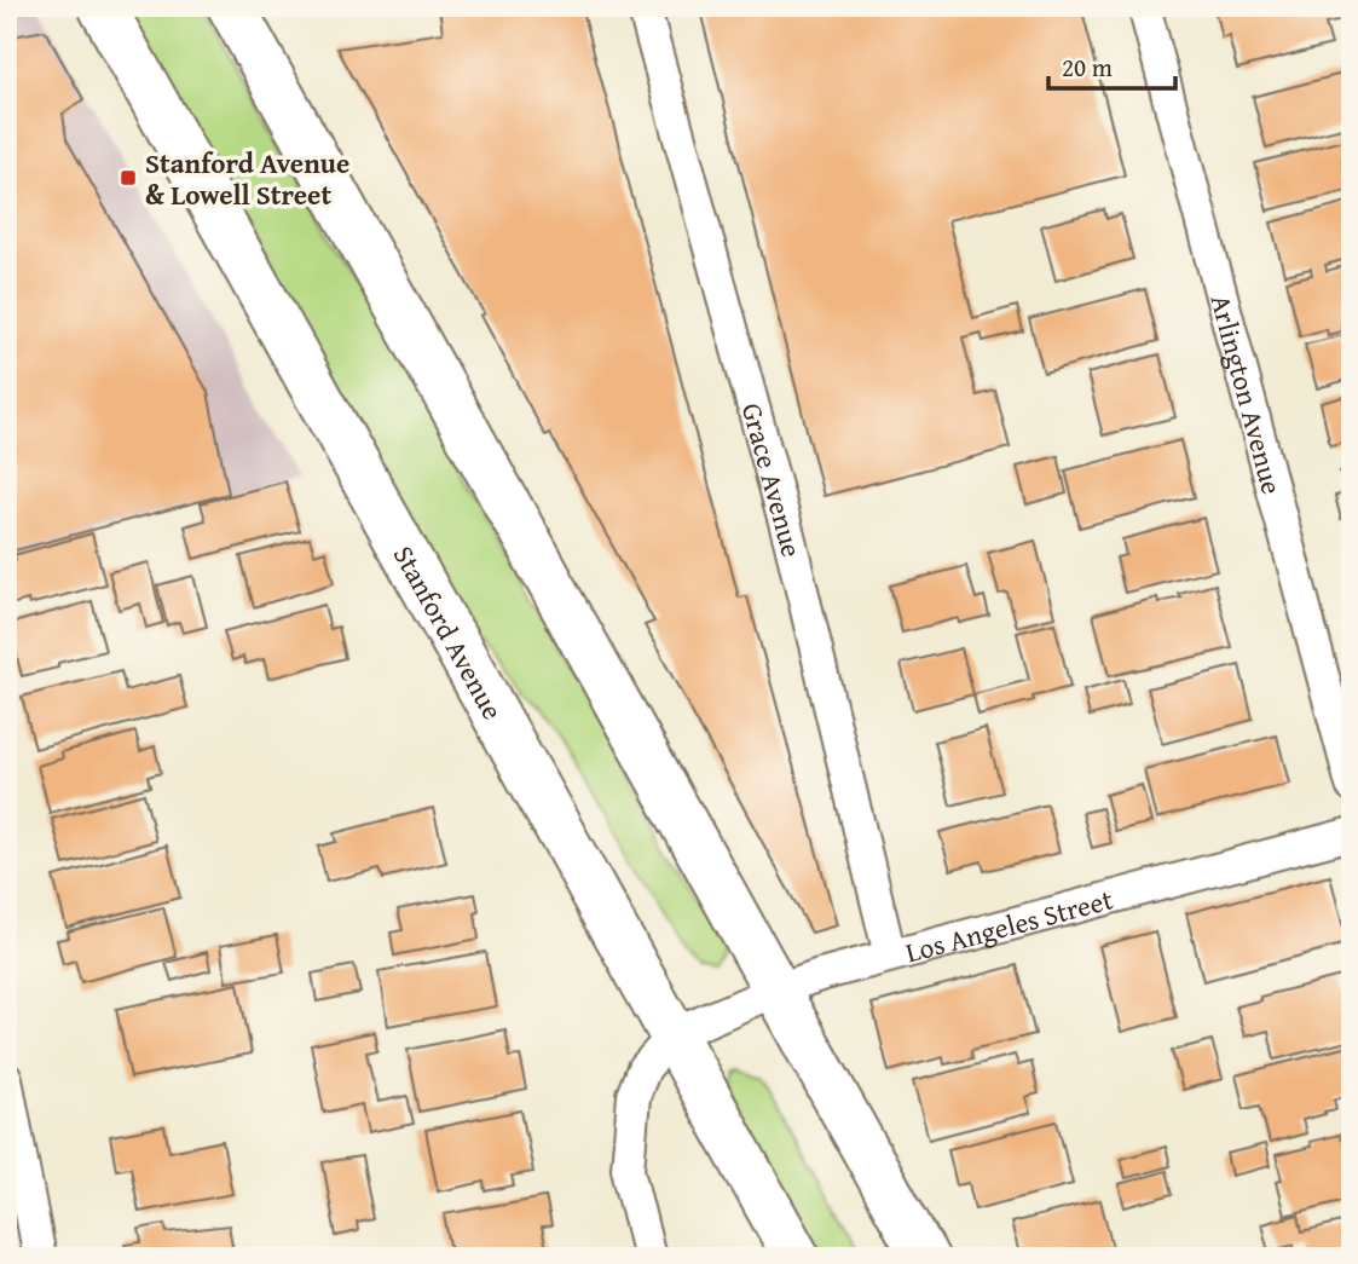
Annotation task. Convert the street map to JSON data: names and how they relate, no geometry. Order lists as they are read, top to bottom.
{
  "streets": {
    "main road": ["Stanford Avenue"],
    "street": ["Arlington Avenue", "Grace Avenue", "Los Angeles Street"]
  },
  "crossings": [
    ["Grace Avenue", "Los Angeles Street"],
    ["Stanford Avenue", "Los Angeles Street"]
  ],
  "places": {
    "transit": ["Stanford Avenue & Lowell Street"]
  },
  "scale_bar": "20 m"
}
